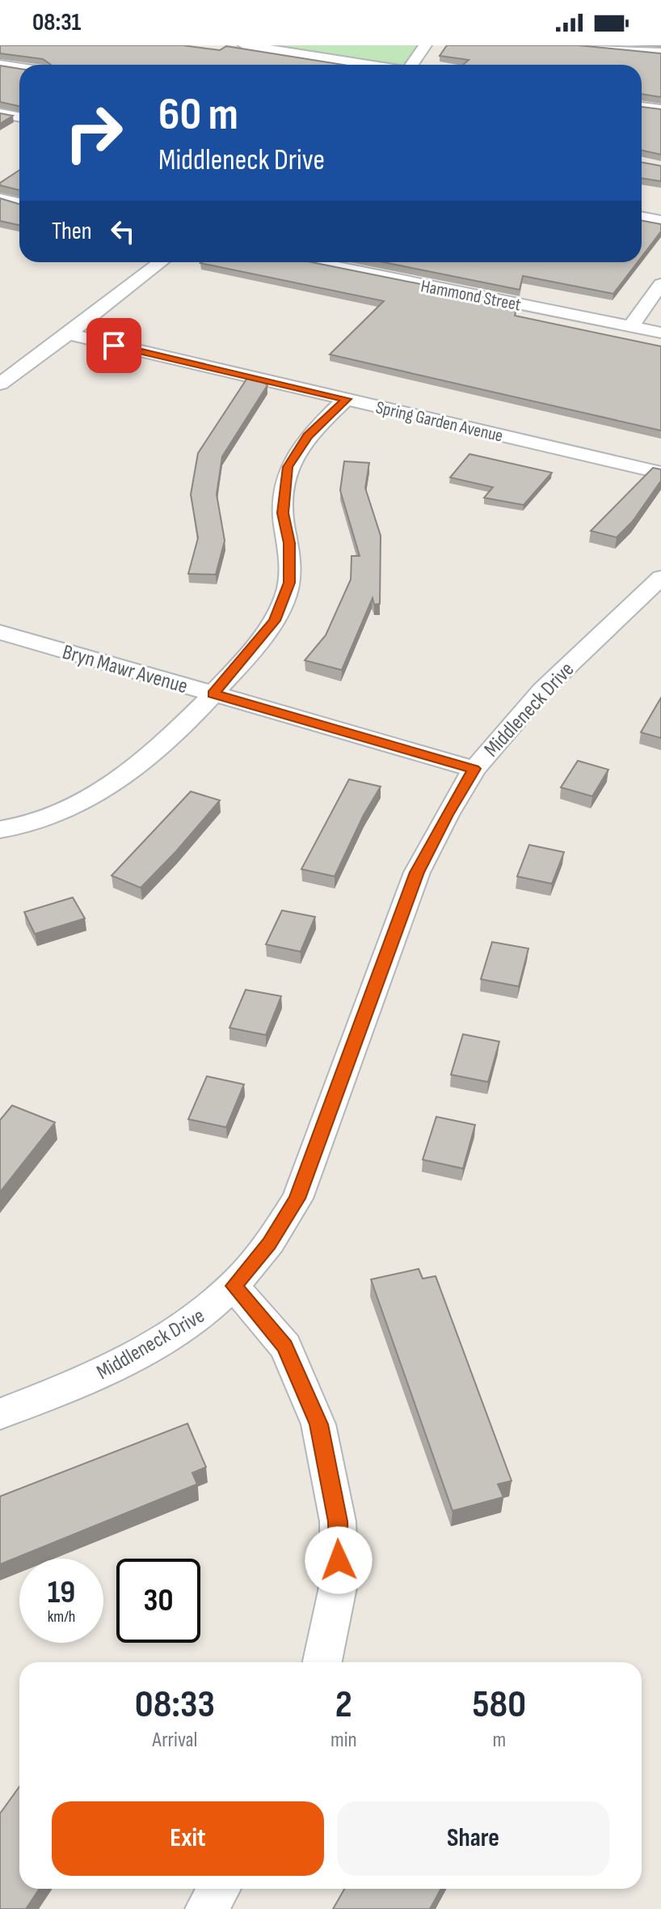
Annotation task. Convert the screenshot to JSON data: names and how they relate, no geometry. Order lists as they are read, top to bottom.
{
  "streets": {
    "street": [
      "Hammond Street",
      "Spring Garden Avenue",
      "Bryn Mawr Avenue",
      "Middleneck Drive"
    ]
  },
  "crossings": [
    ["Bryn Mawr Avenue", "Middleneck Drive"]
  ],
  "page": {
    "status": "08:31",
    "turn": ["60 m", "Middleneck Drive"],
    "then": "Then",
    "speed": "19 km/h",
    "limit": "30",
    "eta": [
      "08:33",
      "Arrival",
      "2",
      "min",
      "580",
      "m"
    ],
    "buttons": ["Exit", "Share"]
  }
}
